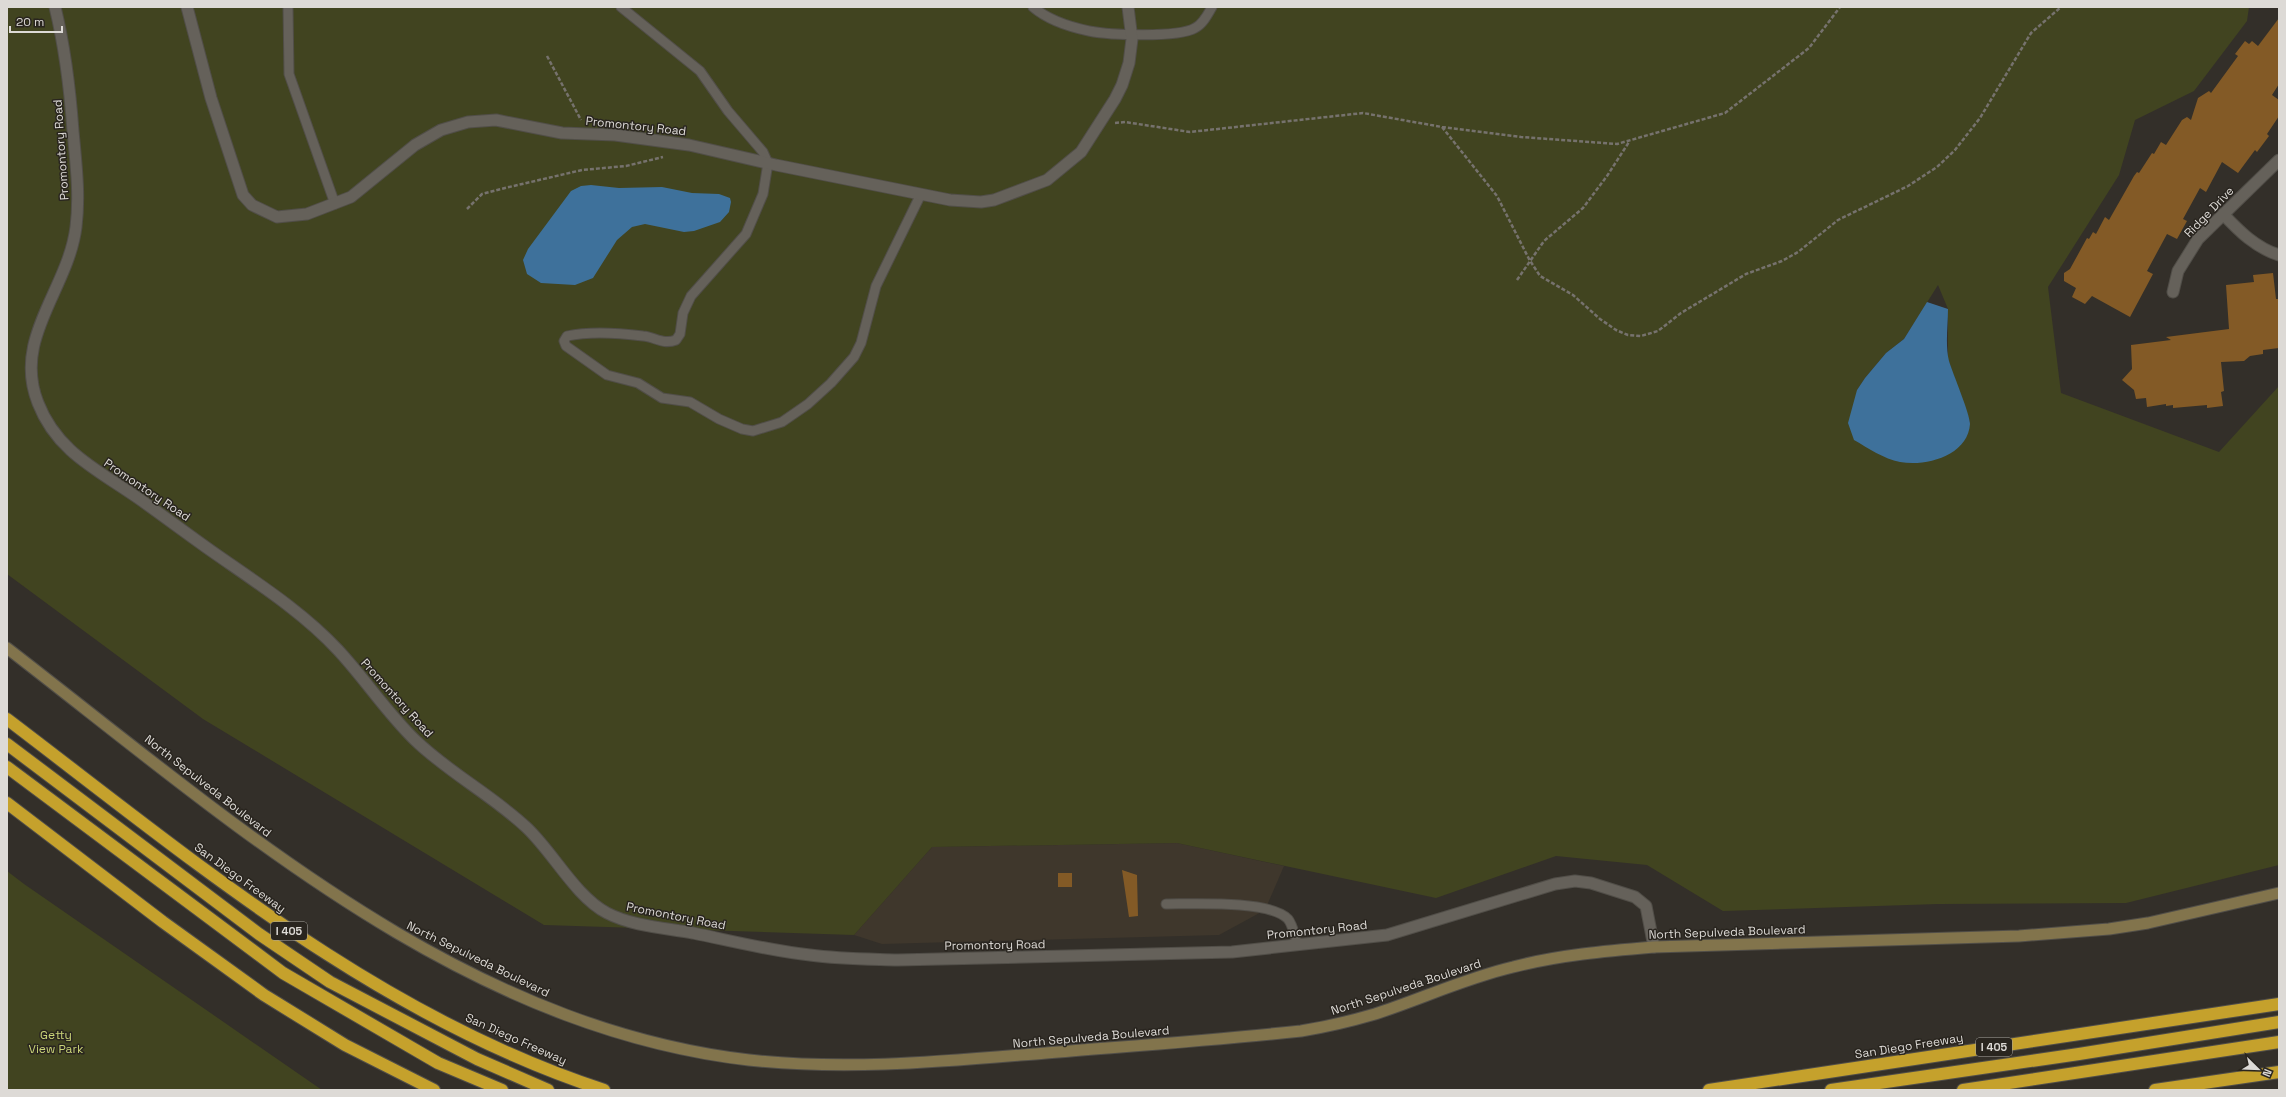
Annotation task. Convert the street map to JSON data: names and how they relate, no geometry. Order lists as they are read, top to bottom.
{
  "streets": {
    "highway": ["San Diego Freeway", "I 405"],
    "main road": ["North Sepulveda Boulevard"],
    "street": ["Promontory Road", "Ridge Drive"]
  },
  "crossings": [
    ["Promontory Road", "North Sepulveda Boulevard"]
  ],
  "parks": ["Getty View Park"],
  "scale_bar": "20 m",
  "north": "bottom right"
}
